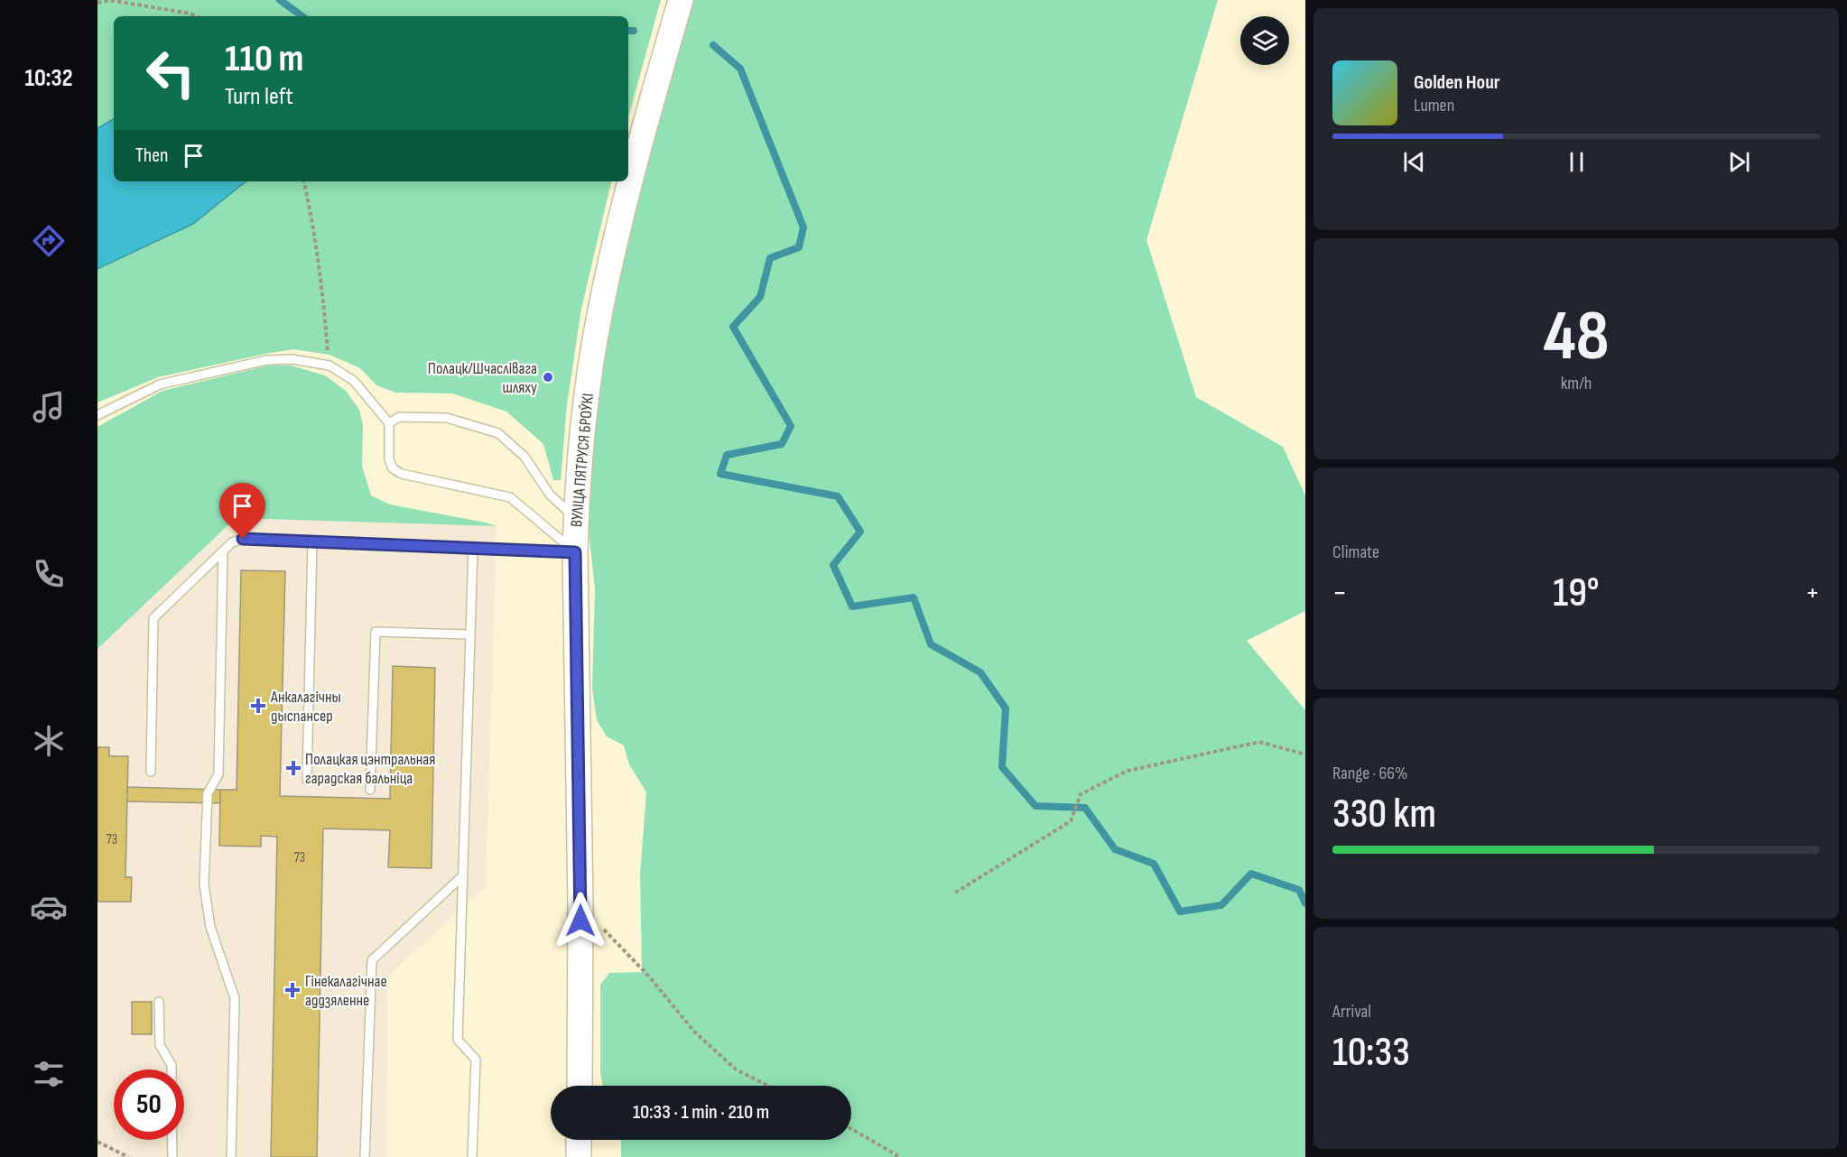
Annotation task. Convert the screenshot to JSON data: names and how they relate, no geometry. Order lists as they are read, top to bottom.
{
  "streets": {
    "main road": ["ВУЛІЦА ПЯТРУСЯ БРОЎКІ"]
  },
  "places": {
    "other": ["Полацк/Шчаслівага шляху"],
    "health": ["Анкалагічны дыспансер", "Полацкая цэнтральная гарадская бальніца", "Гінекалагічнае аддзяленне"]
  },
  "house_numbers": ["73", "73"],
  "page": {
    "tabs": "10:32",
    "turn": ["110 m", "Turn left"],
    "song": ["Golden Hour", "Lumen"],
    "then": "Then",
    "tile": [
      ["48", "km/h"],
      "Climate",
      ["Range · 66%", "330 km"],
      ["Arrival", "10:33"]
    ],
    "heat": ["−", "19°", "+"],
    "limit": "50",
    "trip": "10:33 · 1 min · 210 m"
  }
}
